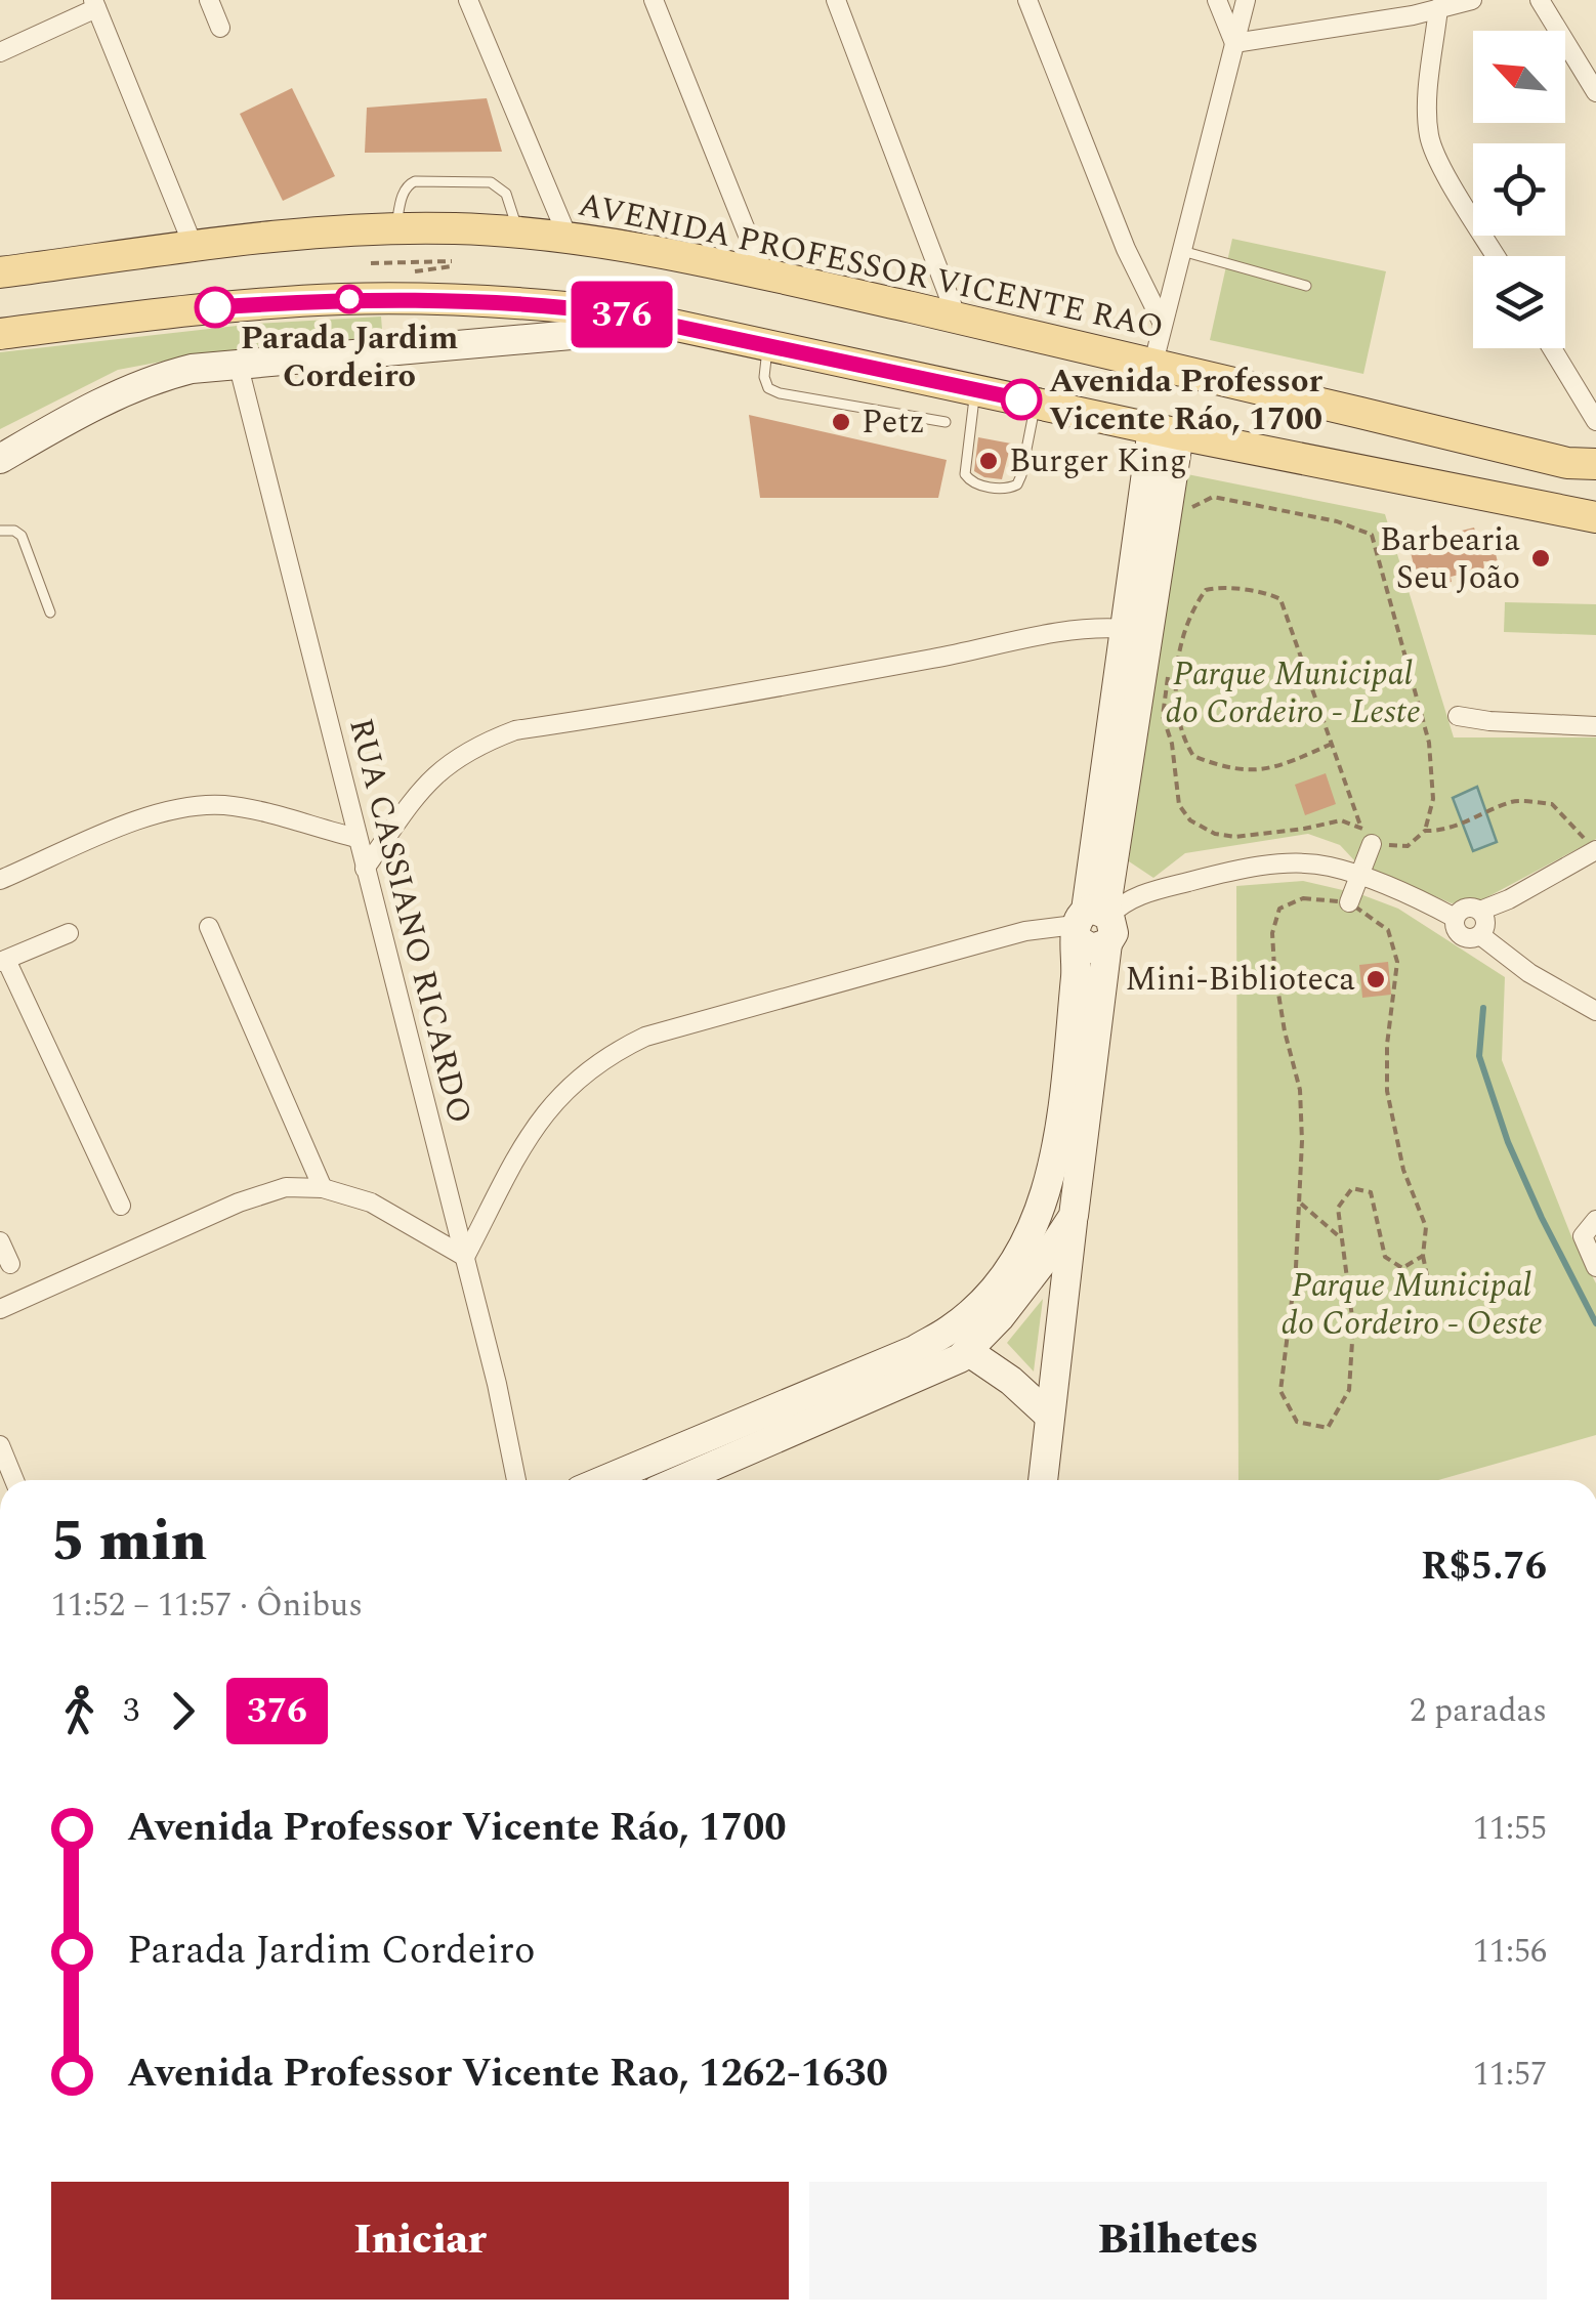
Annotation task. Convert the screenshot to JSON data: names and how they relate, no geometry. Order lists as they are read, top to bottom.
{
  "streets": {
    "main road": ["AVENIDA PROFESSOR VICENTE RAO"],
    "street": ["RUA CASSIANO RICARDO"]
  },
  "parks": ["Parque Municipal do Cordeiro - Leste", "Parque Municipal do Cordeiro - Oeste"],
  "places": [
    "Parada Jardim Cordeiro",
    "Avenida Professor Vicente Ráo, 1700",
    "Petz",
    "Burger King",
    "Barbearia Seu João",
    "Mini-Biblioteca"
  ],
  "lines": ["bus line 376"],
  "north": "top left",
  "page": {
    "on_map": "376",
    "heading": ["5 min", "11:52 – 11:57 · Ônibus", "R$5.76"],
    "legs": ["3", "376", "2 paradas"],
    "list": [
      {
        "name": "Avenida Professor Vicente Ráo, 1700",
        "value": "11:55"
      },
      {
        "name": "Parada Jardim Cordeiro",
        "value": "11:56"
      },
      {
        "name": "Avenida Professor Vicente Rao, 1262-1630",
        "value": "11:57"
      }
    ],
    "buttons": ["Iniciar", "Bilhetes"]
  }
}
